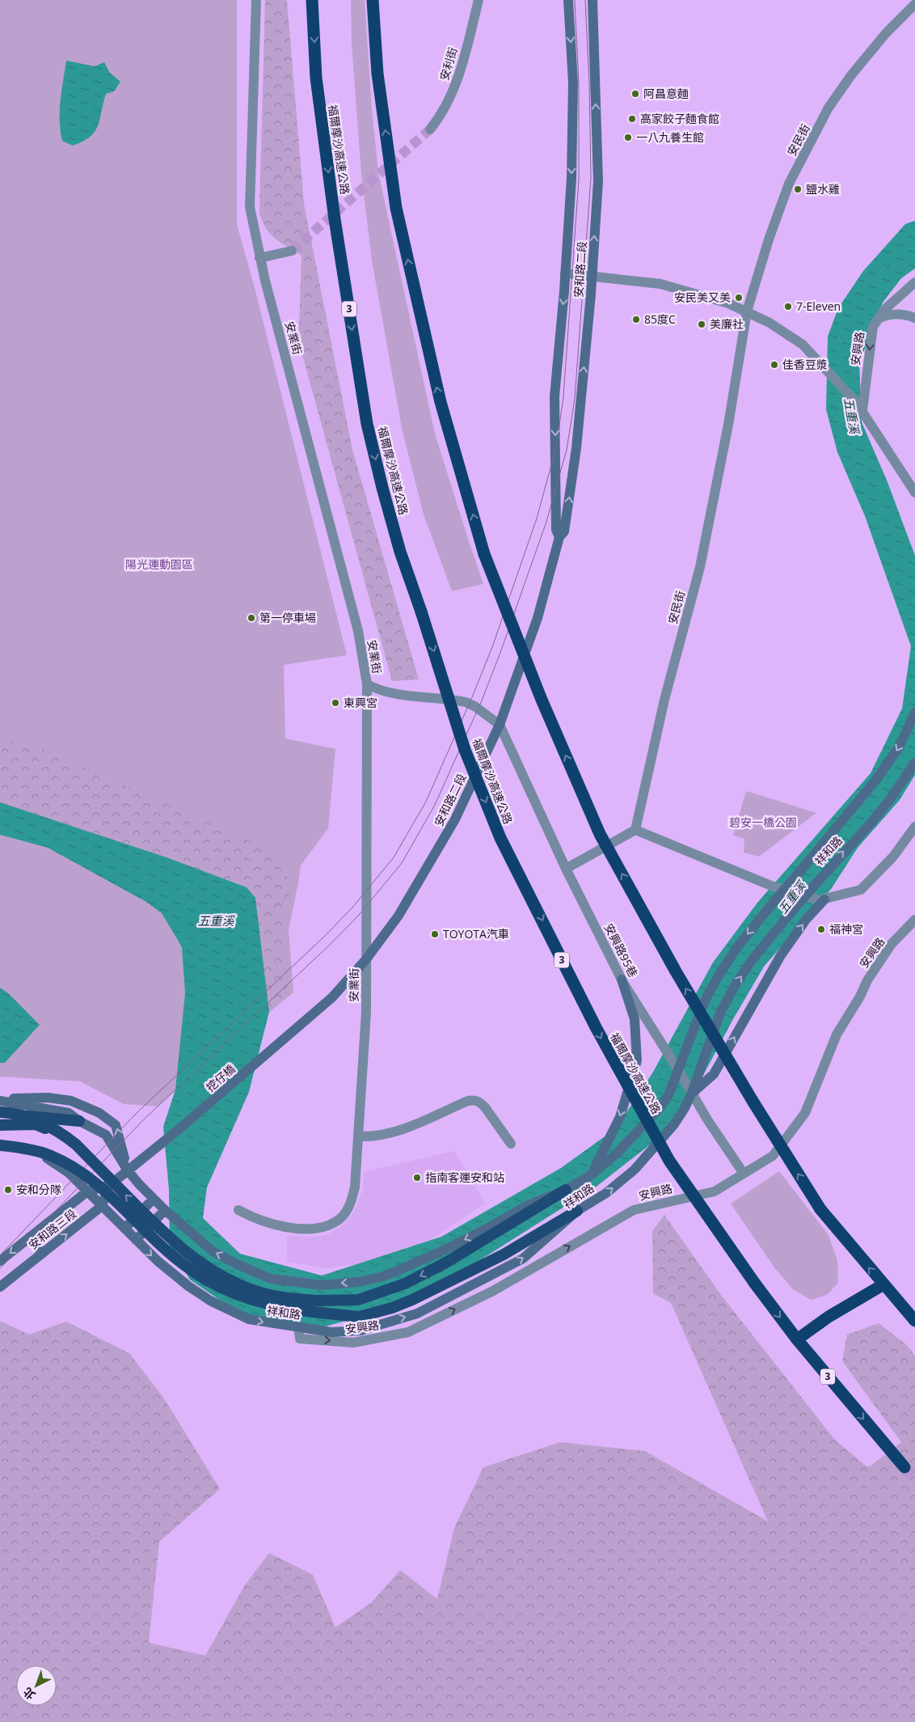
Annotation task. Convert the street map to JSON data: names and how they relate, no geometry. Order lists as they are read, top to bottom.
{
  "streets": {
    "highway": ["福爾摩沙高速公路", "3"],
    "main road": [
      "安和路二段",
      "祥和路",
      "挖仔橋",
      "安和路三段"
    ],
    "street": [
      "安利街",
      "安民街",
      "安業街",
      "安興路",
      "安興路95巷"
    ]
  },
  "crossings": [
    ["安和路二段", "安業街"],
    ["安和路二段", "安興路95巷"],
    ["安和路二段", "挖仔橋"],
    ["安興路", "祥和路"],
    ["安興路", "安興路95巷"],
    ["祥和路", "安興路95巷"],
    ["祥和路", "安和路三段"],
    ["挖仔橋", "安和路三段"]
  ],
  "water": ["五重溪"],
  "parks": ["陽光運動園區", "碧安一橋公園"],
  "places": [
    "阿昌意麵",
    "高家餃子麵食館",
    "一八九養生館",
    "鹽水雞",
    "安民美又美",
    "7-Eleven",
    "85度C",
    "美廉社",
    "佳香豆漿",
    "第一停車場",
    "東興宮",
    "福神宮",
    "TOYOTA汽車",
    "指南客運安和站",
    "安和分隊"
  ],
  "north": "bottom left"
}
